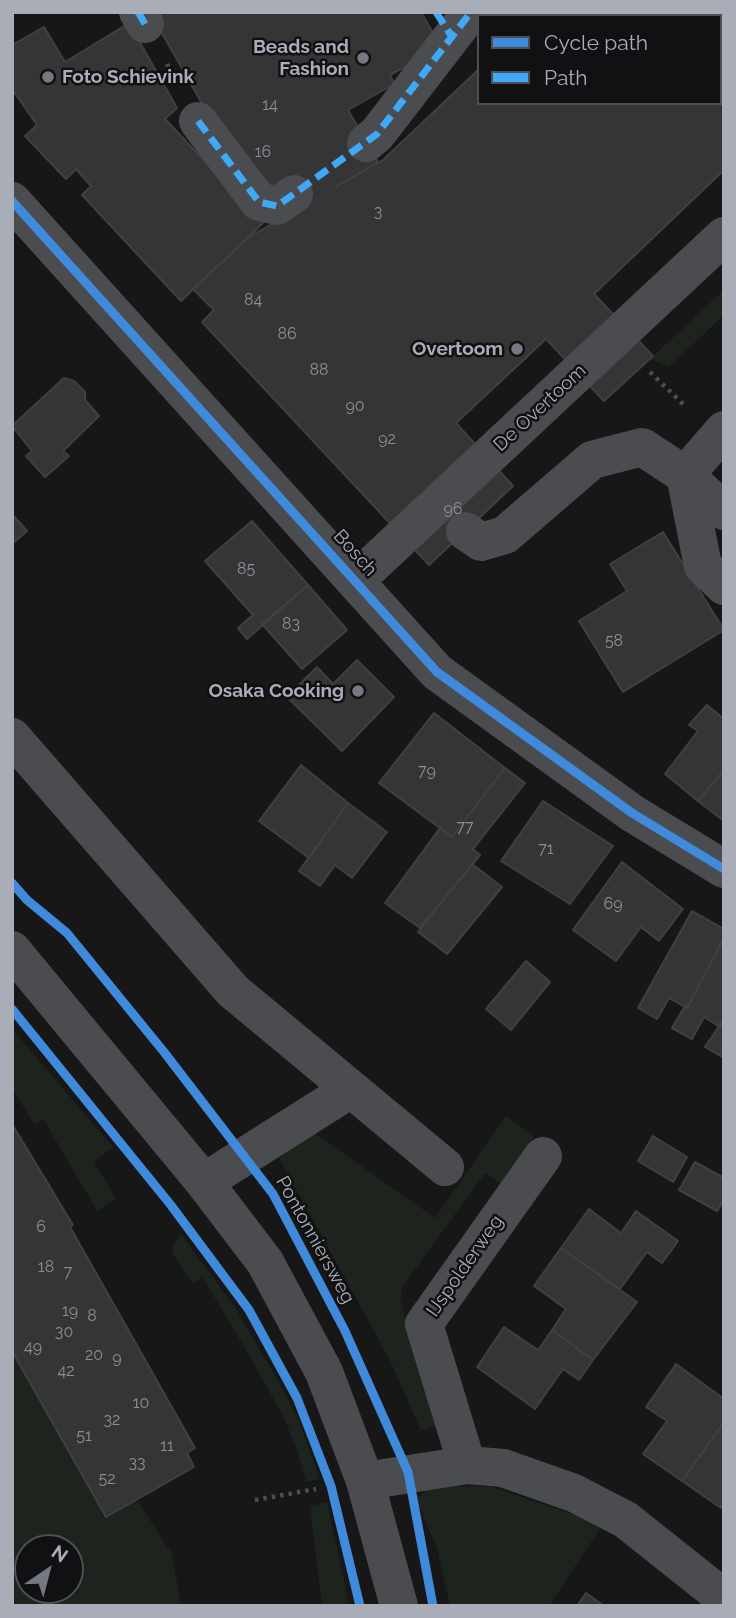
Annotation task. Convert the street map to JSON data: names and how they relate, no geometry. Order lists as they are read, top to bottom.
{
  "streets": {
    "street": ["De Overtoom", "Bosch", "IJspolderweg"],
    "cycle path": ["Pontonniersweg"]
  },
  "crossings": [
    ["De Overtoom", "Bosch"]
  ],
  "places": [
    "Beads and Fashion",
    "Foto Schievink",
    "Overtoom",
    "Osaka Cooking"
  ],
  "house_numbers": [
    "14",
    "16",
    "3",
    "84",
    "86",
    "88",
    "90",
    "92",
    "96",
    "85",
    "83",
    "58",
    "79",
    "77",
    "71",
    "69",
    "6",
    "18",
    "7",
    "19",
    "8",
    "30",
    "49",
    "20",
    "9",
    "42",
    "10",
    "32",
    "51",
    "11",
    "33",
    "52"
  ],
  "legend": ["Cycle path", "Path"],
  "north": "top right"
}
